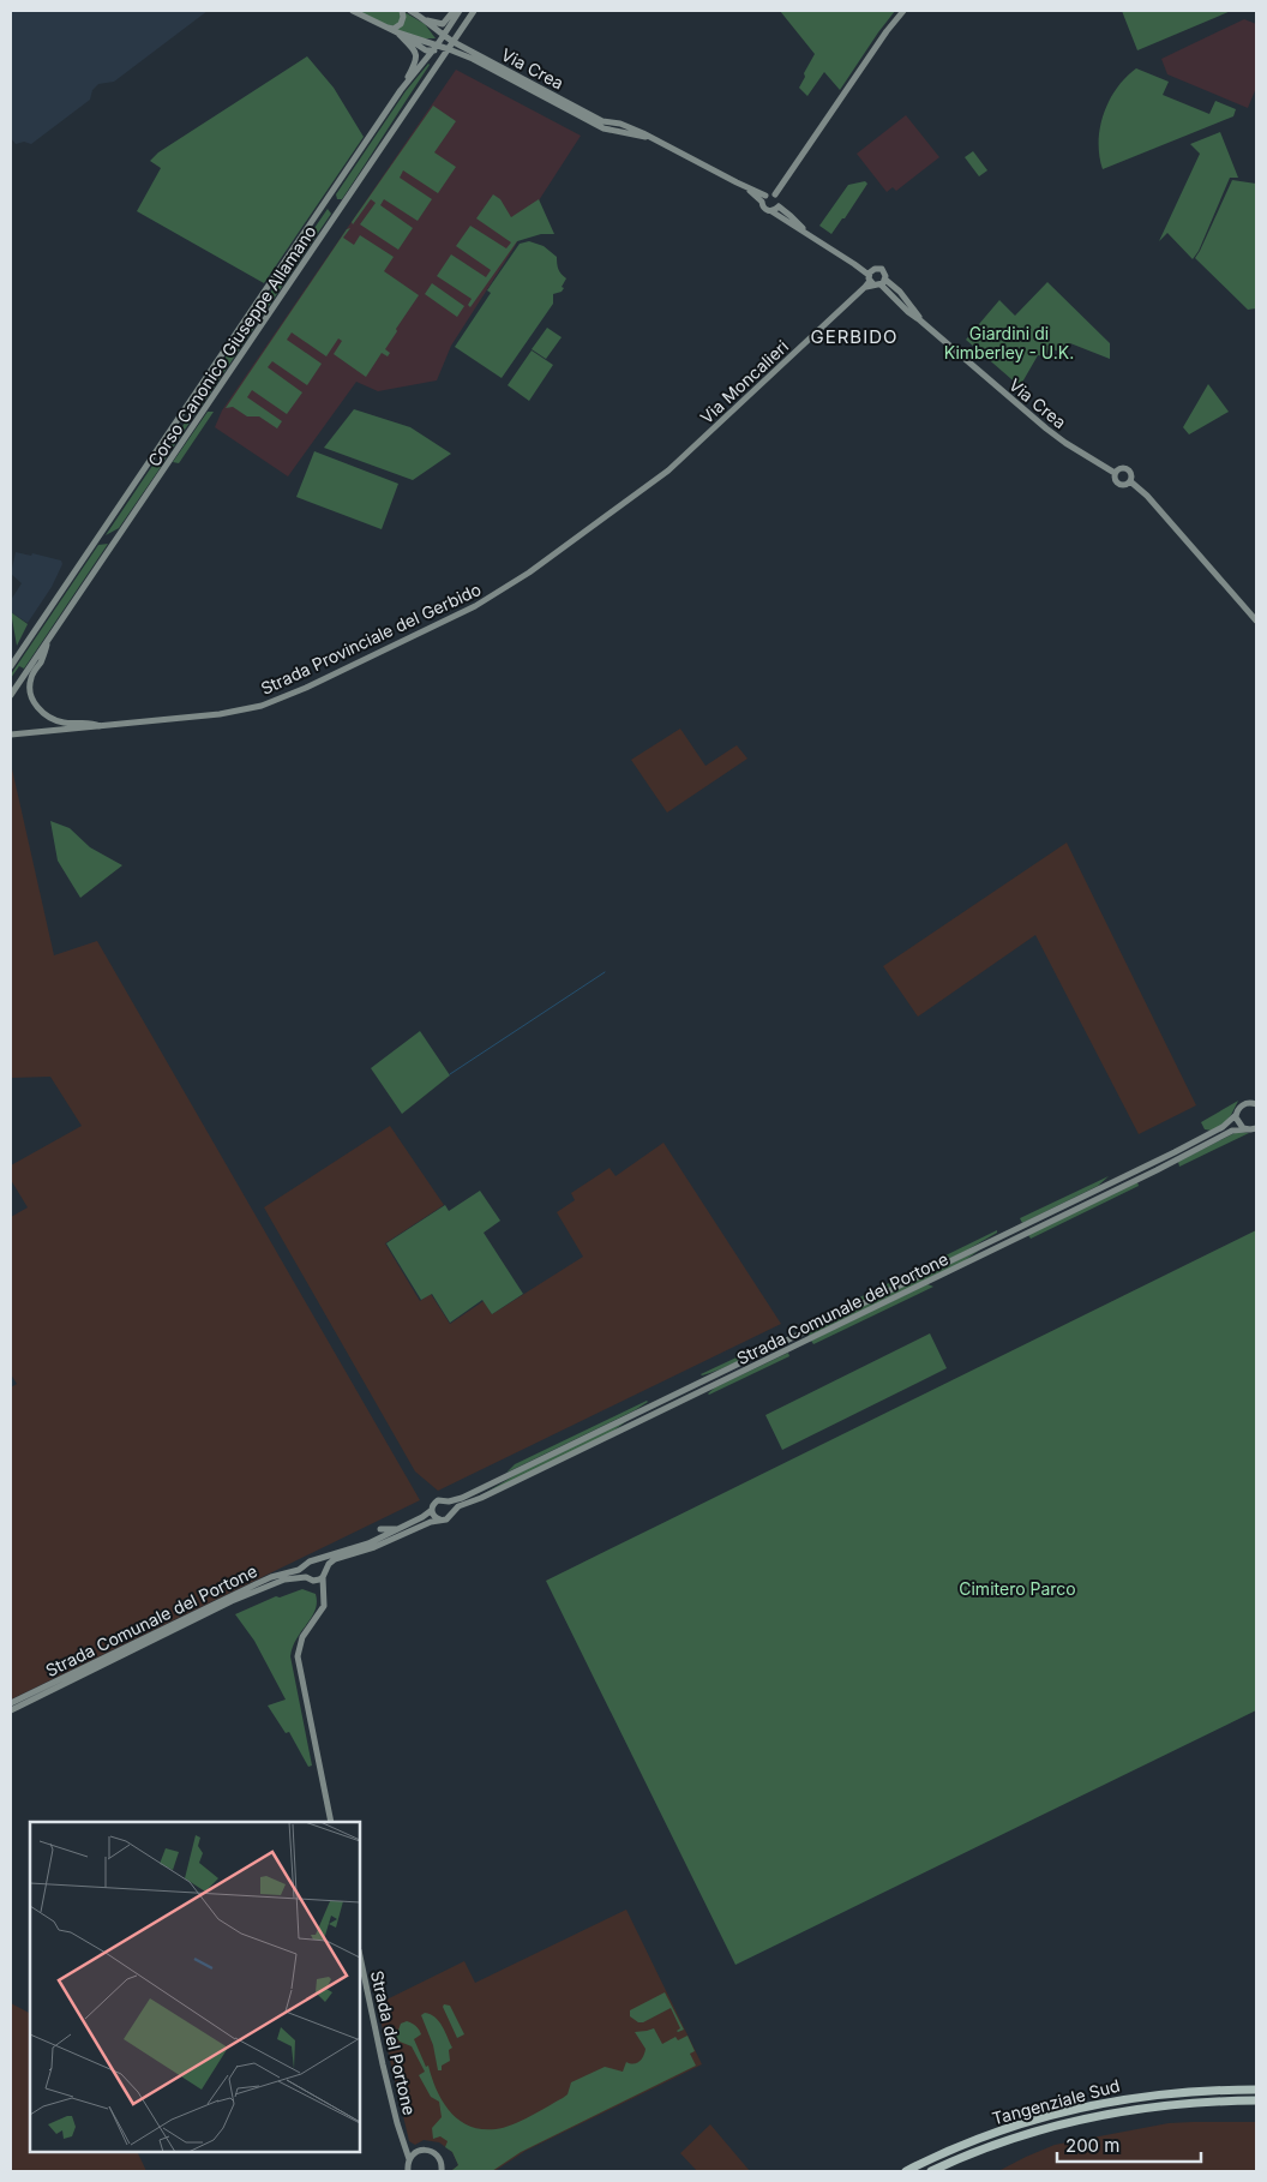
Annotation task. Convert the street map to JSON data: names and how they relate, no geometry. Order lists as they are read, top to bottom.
{
  "streets": {
    "highway": ["Tangenziale Sud"],
    "street": [
      "Via Crea",
      "Corso Canonico Giuseppe Allamano",
      "Via Moncalieri",
      "Strada Provinciale del Gerbido",
      "Strada Comunale del Portone",
      "Strada del Portone"
    ]
  },
  "crossings": [
    ["Via Crea", "Corso Canonico Giuseppe Allamano"],
    ["Via Crea", "Via Moncalieri"],
    ["Via Moncalieri", "Strada Provinciale del Gerbido"]
  ],
  "districts": ["GERBIDO"],
  "parks": ["Giardini di Kimberley - U.K.", "Cimitero Parco"],
  "scale_bar": "200 m"
}
